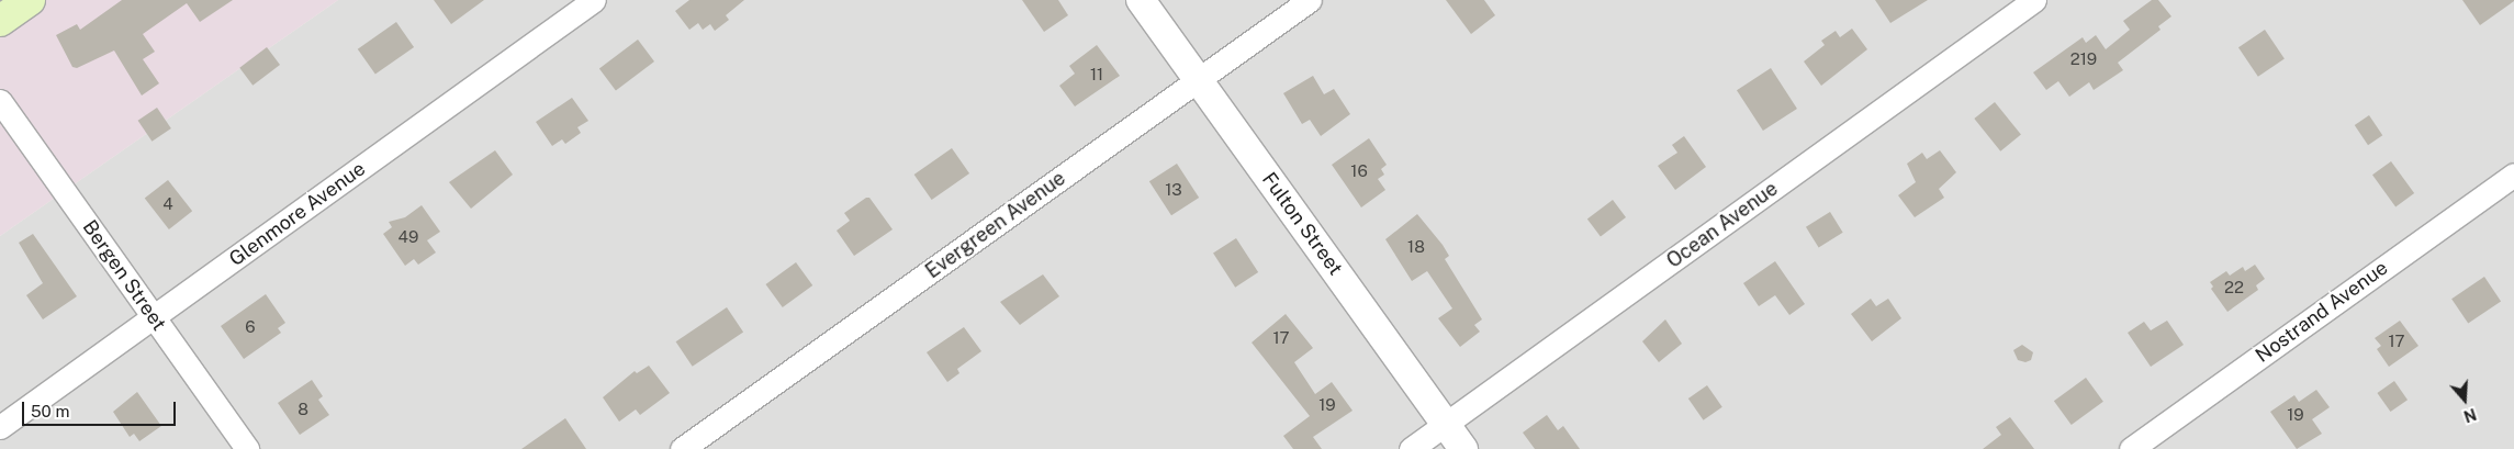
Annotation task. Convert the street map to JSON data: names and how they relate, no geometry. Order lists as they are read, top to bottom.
{
  "streets": {
    "street": [
      "Glenmore Avenue",
      "Fulton Street",
      "Evergreen Avenue",
      "Ocean Avenue",
      "Bergen Street",
      "Nostrand Avenue"
    ]
  },
  "crossings": [
    ["Glenmore Avenue", "Bergen Street"],
    ["Fulton Street", "Evergreen Avenue"],
    ["Fulton Street", "Ocean Avenue"]
  ],
  "house_numbers": [
    "219",
    "11",
    "16",
    "13",
    "4",
    "49",
    "18",
    "22",
    "6",
    "17",
    "17",
    "19",
    "8",
    "19"
  ],
  "scale_bar": "50 m",
  "north": "bottom"
}
